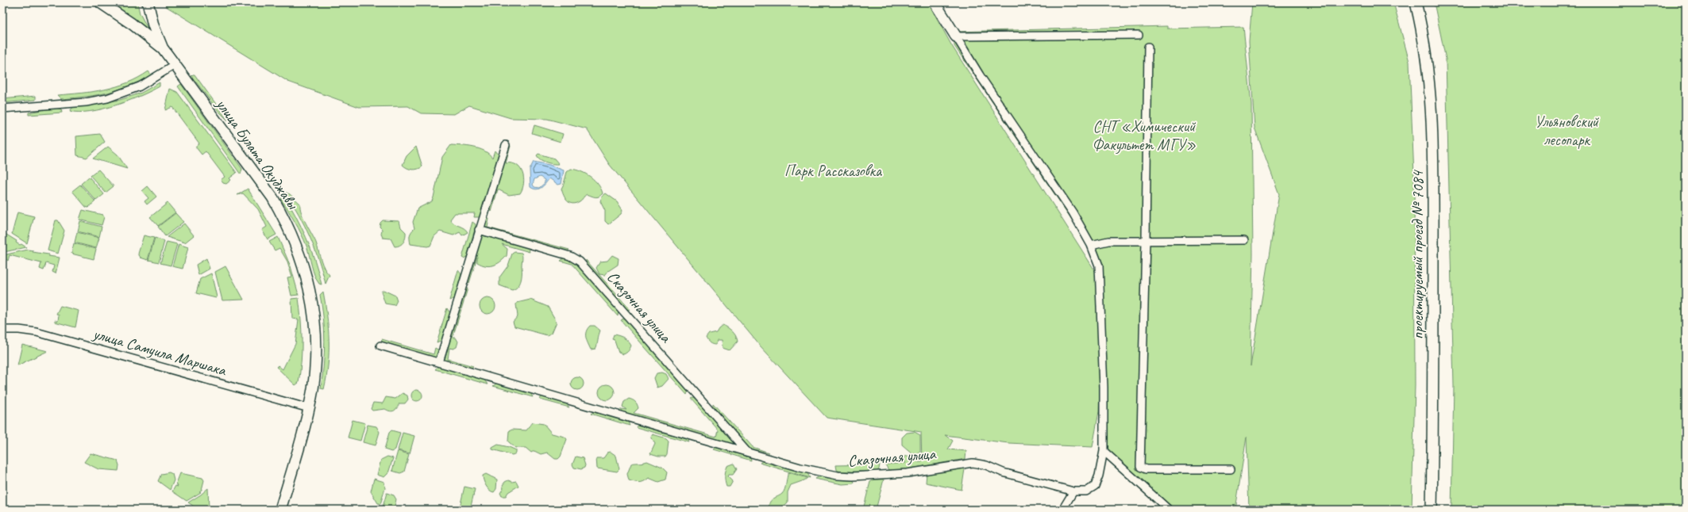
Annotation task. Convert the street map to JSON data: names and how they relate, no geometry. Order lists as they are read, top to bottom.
{
  "streets": {
    "street": [
      "улица Булата Окуджавы",
      "проектируемый проезд № 7084",
      "Сказочная улица",
      "улица Самуила Маршака"
    ]
  },
  "crossings": [
    ["улица Булата Окуджавы", "улица Самуила Маршака"]
  ],
  "parks": ["Ульяновский лесопарк", "СНТ «Химический Факультет МГУ»", "Парк Рассказовка"]
}
